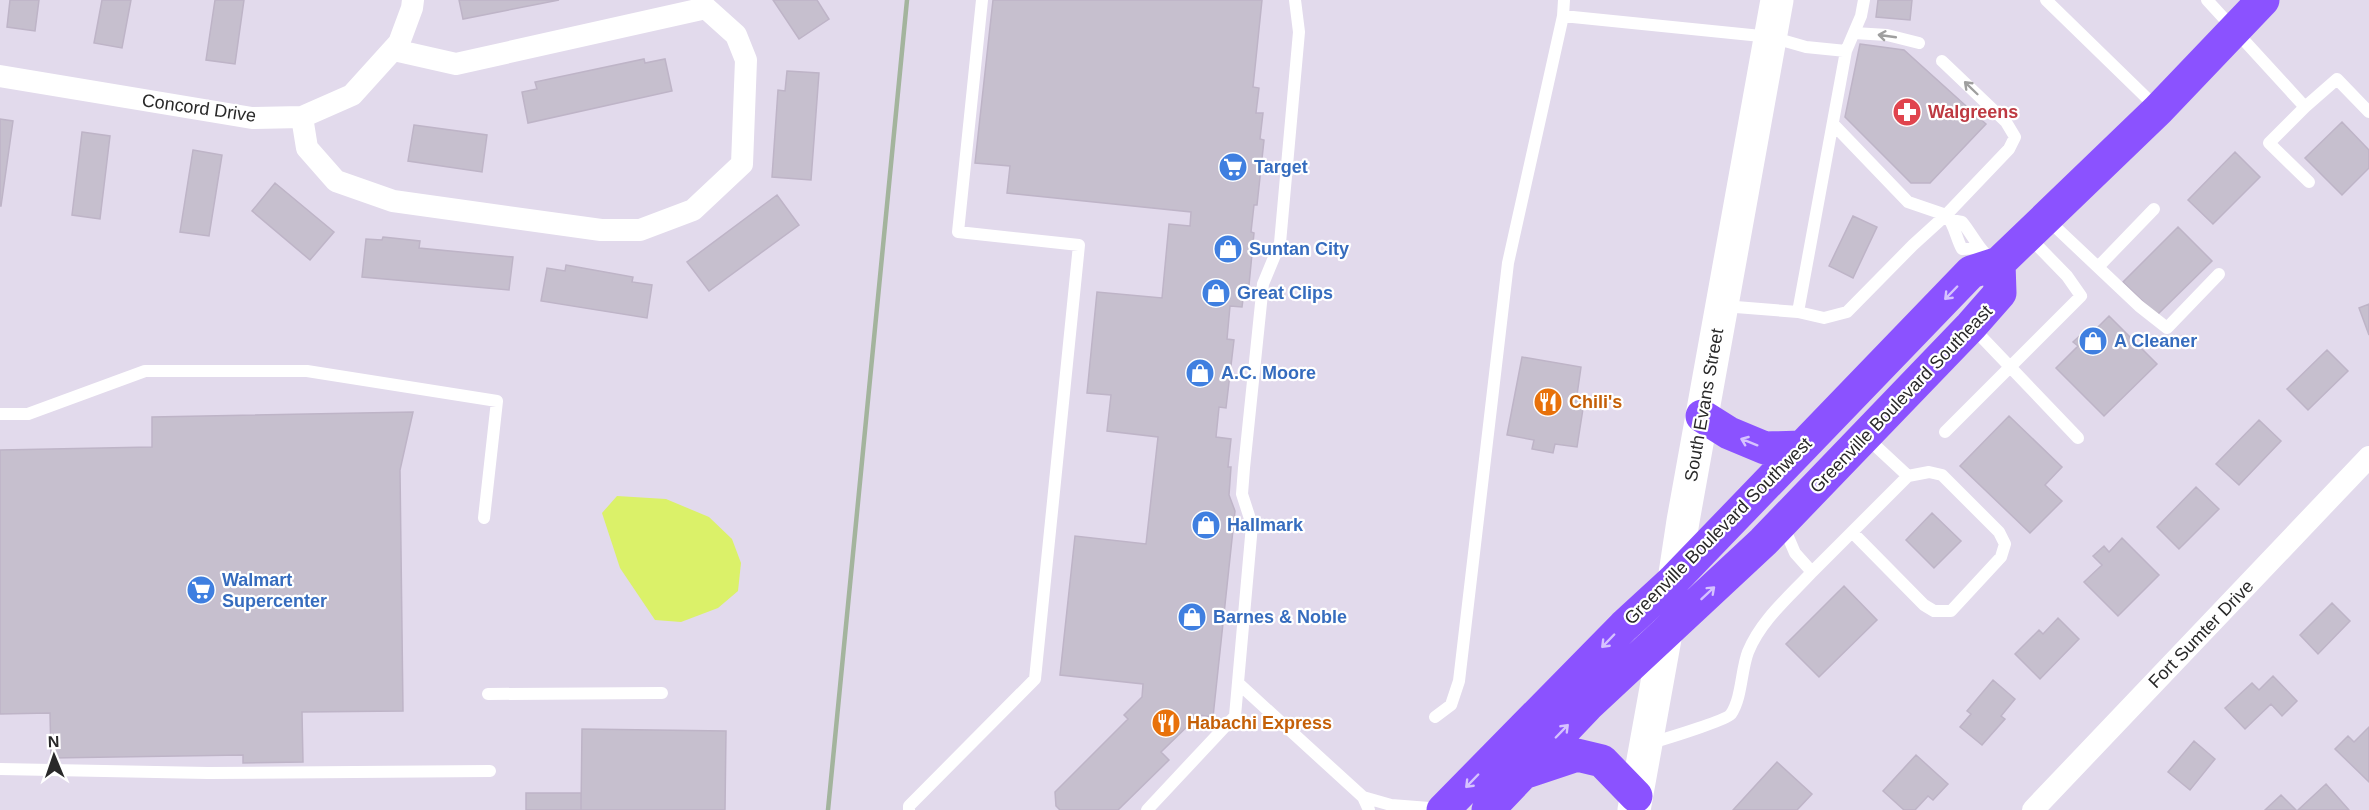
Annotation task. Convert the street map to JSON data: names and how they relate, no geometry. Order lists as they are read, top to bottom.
{
  "streets": {
    "highway": ["Greenville Boulevard Southeast", "Greenville Boulevard Southwest"],
    "main road": ["South Evans Street"],
    "street": ["Concord Drive", "Fort Sumter Drive"]
  },
  "crossings": [
    ["Greenville Boulevard Southeast", "South Evans Street"],
    ["Greenville Boulevard Southeast", "Greenville Boulevard Southwest"],
    ["South Evans Street", "Greenville Boulevard Southwest"]
  ],
  "places": {
    "pharmacy": ["Walgreens"],
    "supermarket": ["Target", "Walmart Supercenter"],
    "shop": [
      "Suntan City",
      "Great Clips",
      "A Cleaner",
      "A.C. Moore",
      "Hallmark",
      "Barnes & Noble"
    ],
    "restaurant": ["Chili's", "Habachi Express"]
  },
  "north": "top"
}
